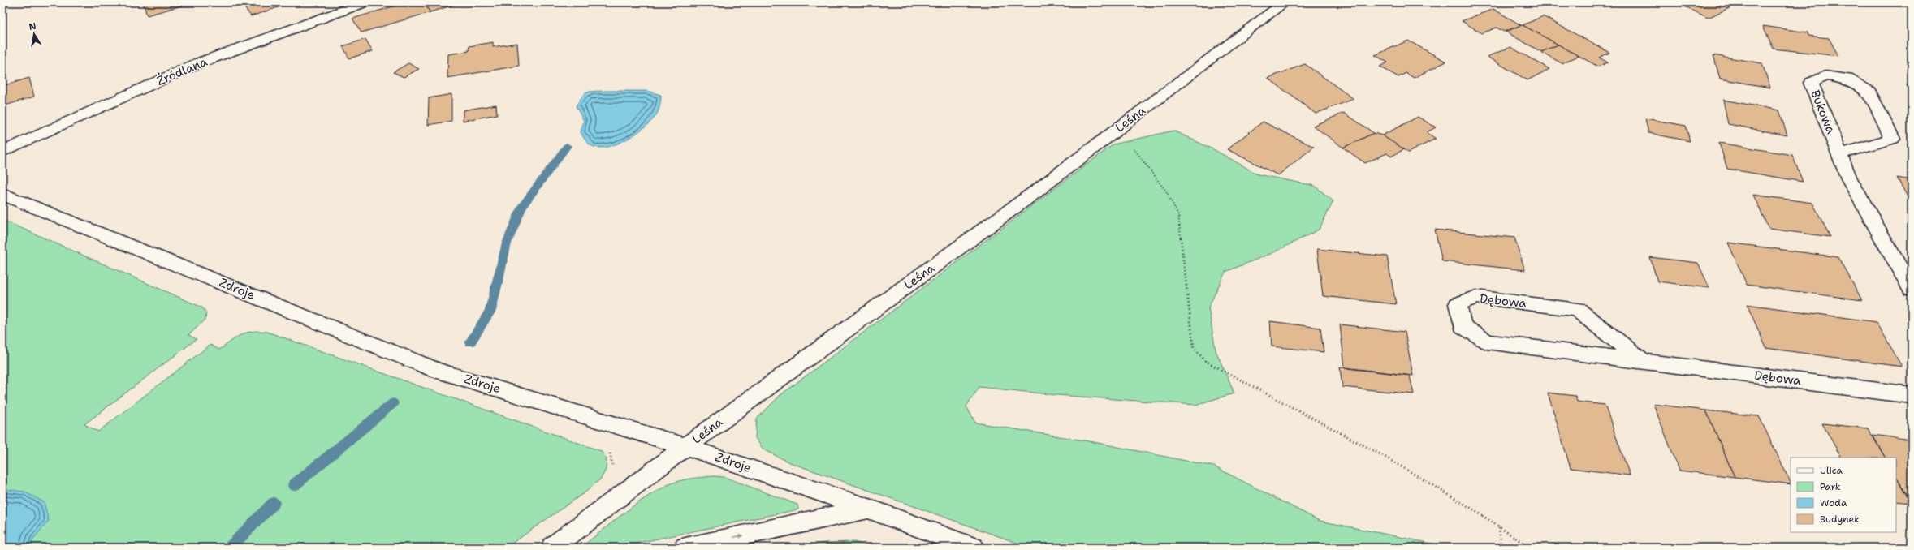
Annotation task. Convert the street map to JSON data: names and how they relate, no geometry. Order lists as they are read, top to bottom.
{
  "streets": {
    "street": [
      "Źródlana",
      "Bukowa",
      "Leśna",
      "Zdroje",
      "Dębowa"
    ]
  },
  "crossings": [
    ["Leśna", "Zdroje"]
  ],
  "legend": [
    "Ulica",
    "Park",
    "Woda",
    "Budynek"
  ],
  "north": "top"
}
